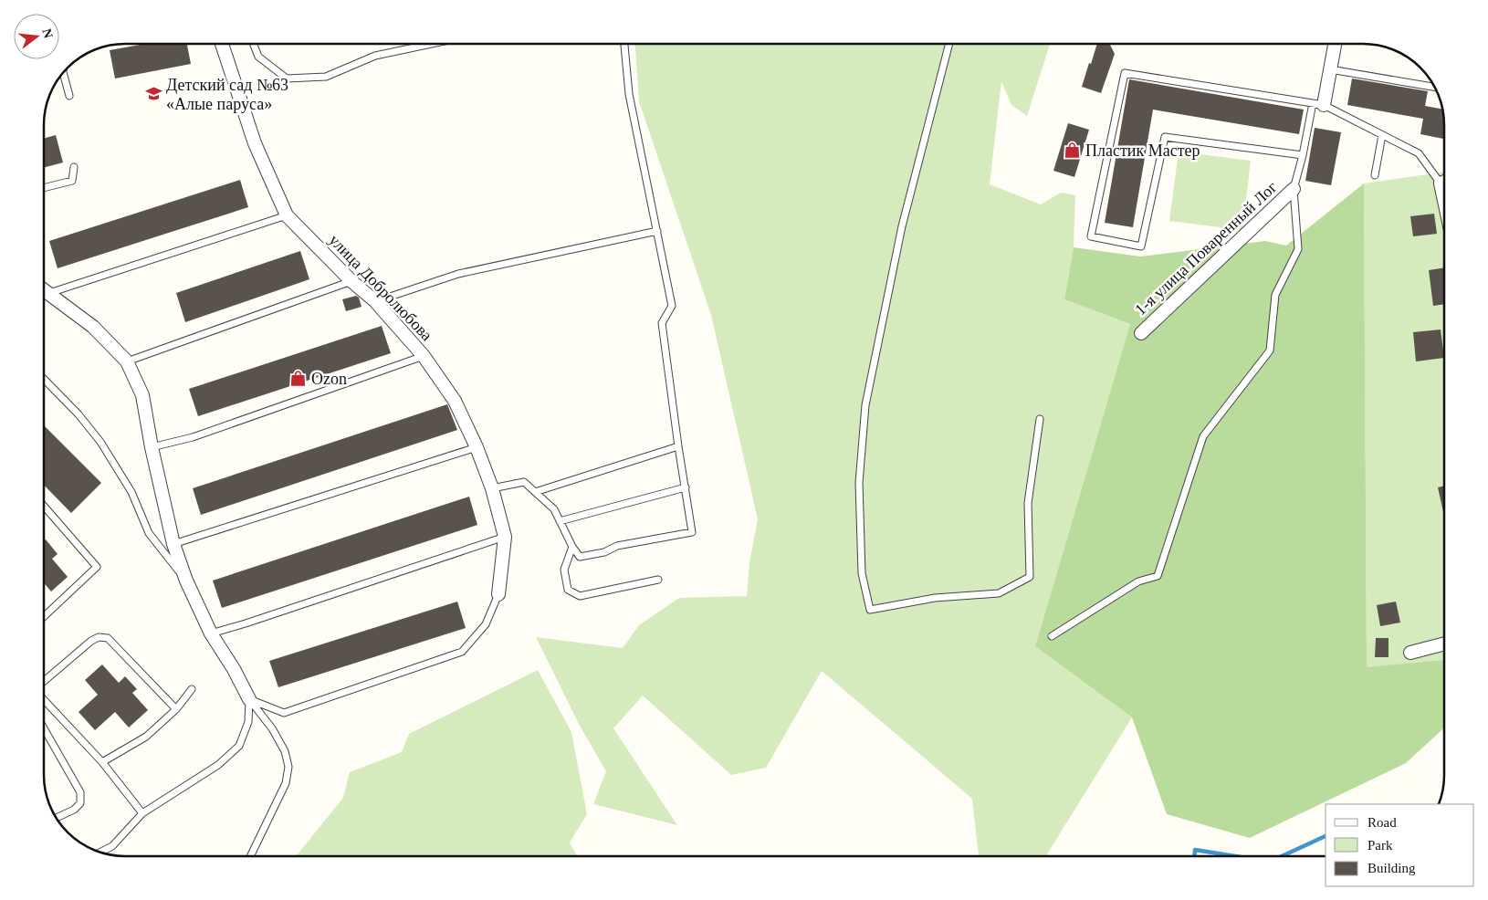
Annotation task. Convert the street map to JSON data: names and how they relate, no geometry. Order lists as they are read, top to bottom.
{
  "streets": {
    "street": ["1-я улица Поваренный Лог", "улица Добролюбова"]
  },
  "places": {
    "school or university": ["Детский сад №63 «Алые паруса»"],
    "shop": ["Пластик Мастер", "Ozon"]
  },
  "legend": ["Road", "Park", "Building"],
  "north": "right"
}
